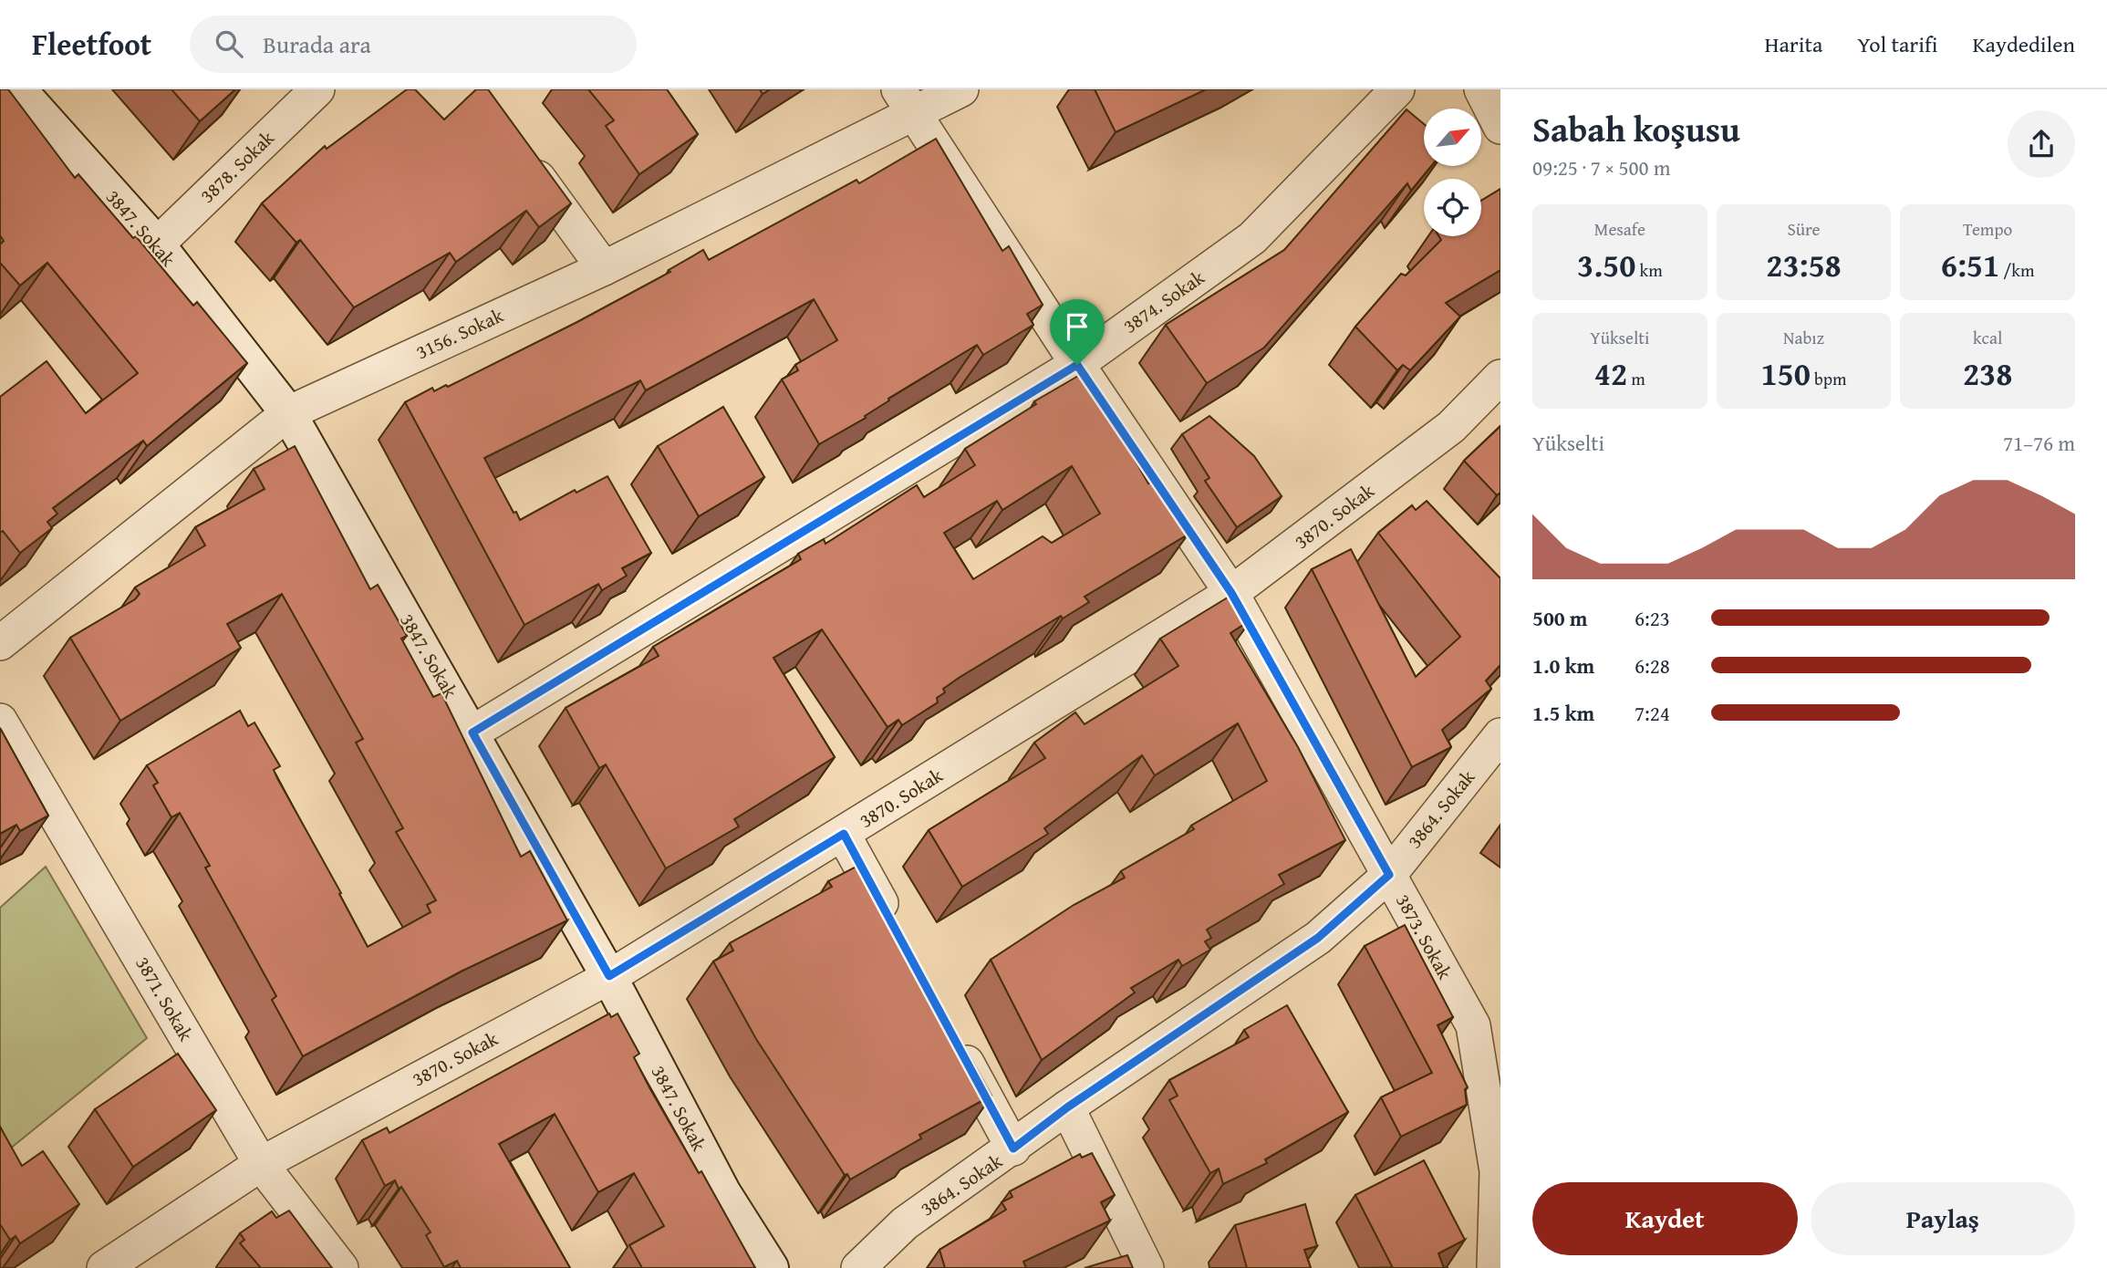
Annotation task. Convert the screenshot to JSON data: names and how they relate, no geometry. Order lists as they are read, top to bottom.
{
  "streets": {
    "street": [
      "3878. Sokak",
      "3847. Sokak",
      "3874. Sokak",
      "3156. Sokak",
      "3870. Sokak",
      "3864. Sokak",
      "3873. Sokak",
      "3871. Sokak"
    ]
  },
  "crossings": [
    ["3878. Sokak", "3847. Sokak"],
    ["3847. Sokak", "3874. Sokak"],
    ["3847. Sokak", "3156. Sokak"],
    ["3847. Sokak", "3870. Sokak"],
    ["3874. Sokak", "3873. Sokak"],
    ["3156. Sokak", "3873. Sokak"],
    ["3870. Sokak", "3873. Sokak"],
    ["3870. Sokak", "3871. Sokak"],
    ["3864. Sokak", "3873. Sokak"]
  ],
  "north": "top right",
  "page": {
    "header": "Fleetfoot",
    "search": "Burada ara",
    "nav": ["Harita", "Yol tarifi", "Kaydedilen"],
    "heading": ["Sabah koşusu", "09:25 · 7 × 500 m"],
    "stats": [
      ["Mesafe", "3.50 km"],
      ["Süre", "23:58"],
      ["Tempo", "6:51 /km"],
      ["Yükselti", "42 m"],
      ["Nabız", "150 bpm"],
      ["kcal", "238"]
    ],
    "chart": ["Yükselti", "71–76 m"],
    "list": [
      {
        "name": "500 m",
        "note": "6:23"
      },
      {
        "name": "1.0 km",
        "note": "6:28"
      },
      {
        "name": "1.5 km",
        "note": "7:24"
      }
    ],
    "buttons": ["Kaydet", "Paylaş"]
  }
}
